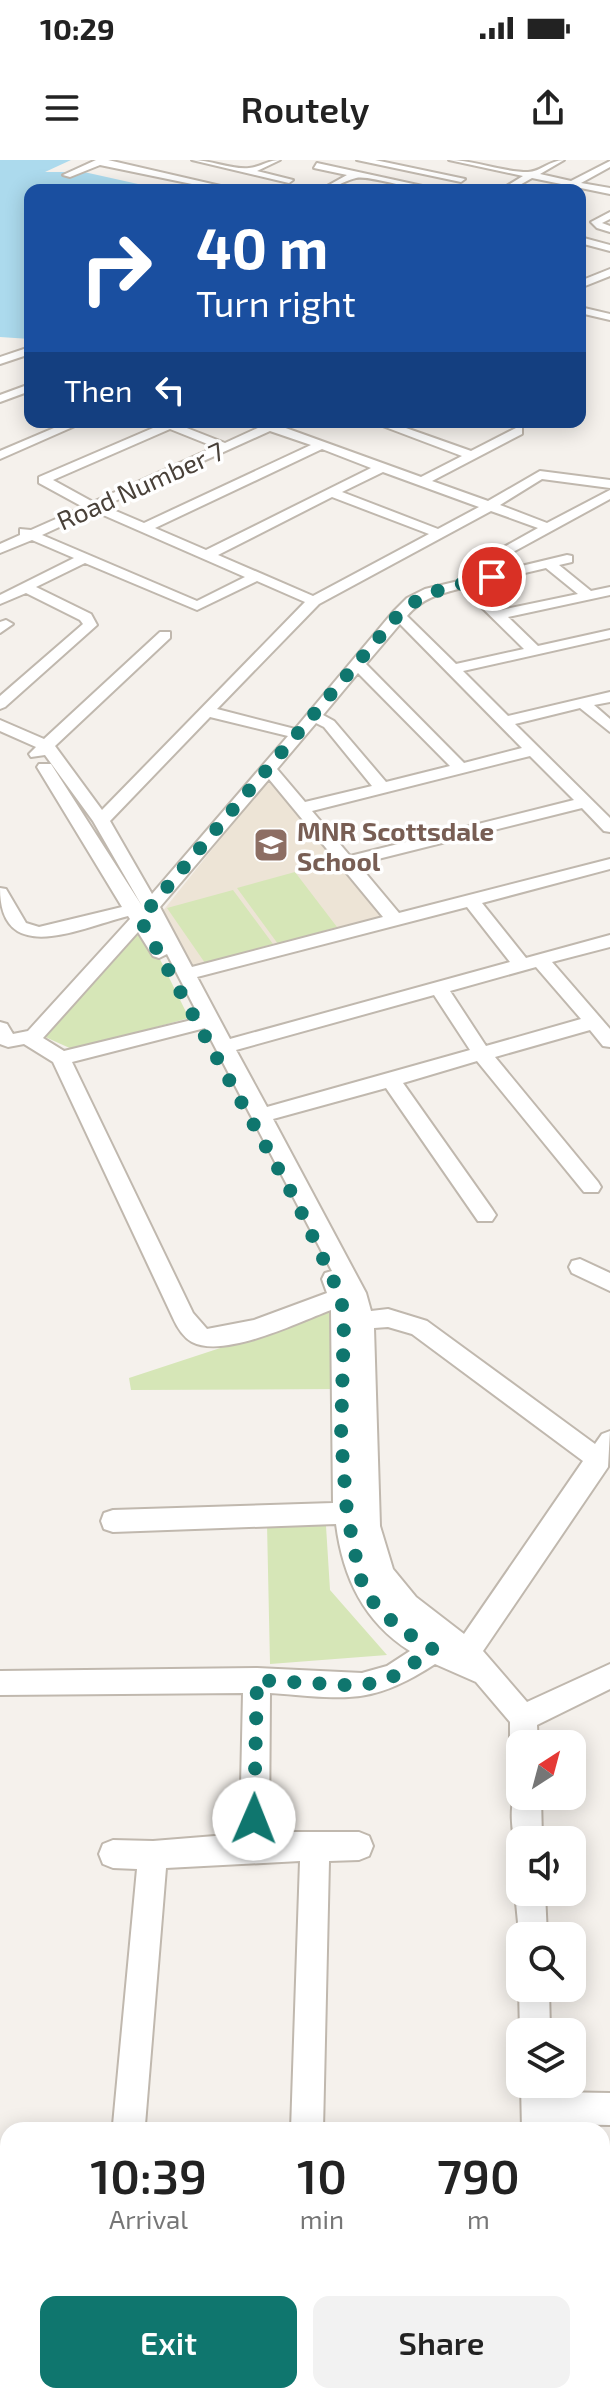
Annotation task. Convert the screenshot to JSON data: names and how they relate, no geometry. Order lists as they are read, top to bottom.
{
  "streets": {
    "street": ["Road Number 7"]
  },
  "places": {
    "school or university": ["MNR Scottsdale School"]
  },
  "north": "top right",
  "page": {
    "status": "10:29",
    "header": "Routely",
    "turn": ["40 m", "Turn right"],
    "then": "Then",
    "eta": [
      "10:39",
      "Arrival",
      "10",
      "min",
      "790",
      "m"
    ],
    "buttons": ["Exit", "Share"]
  }
}
